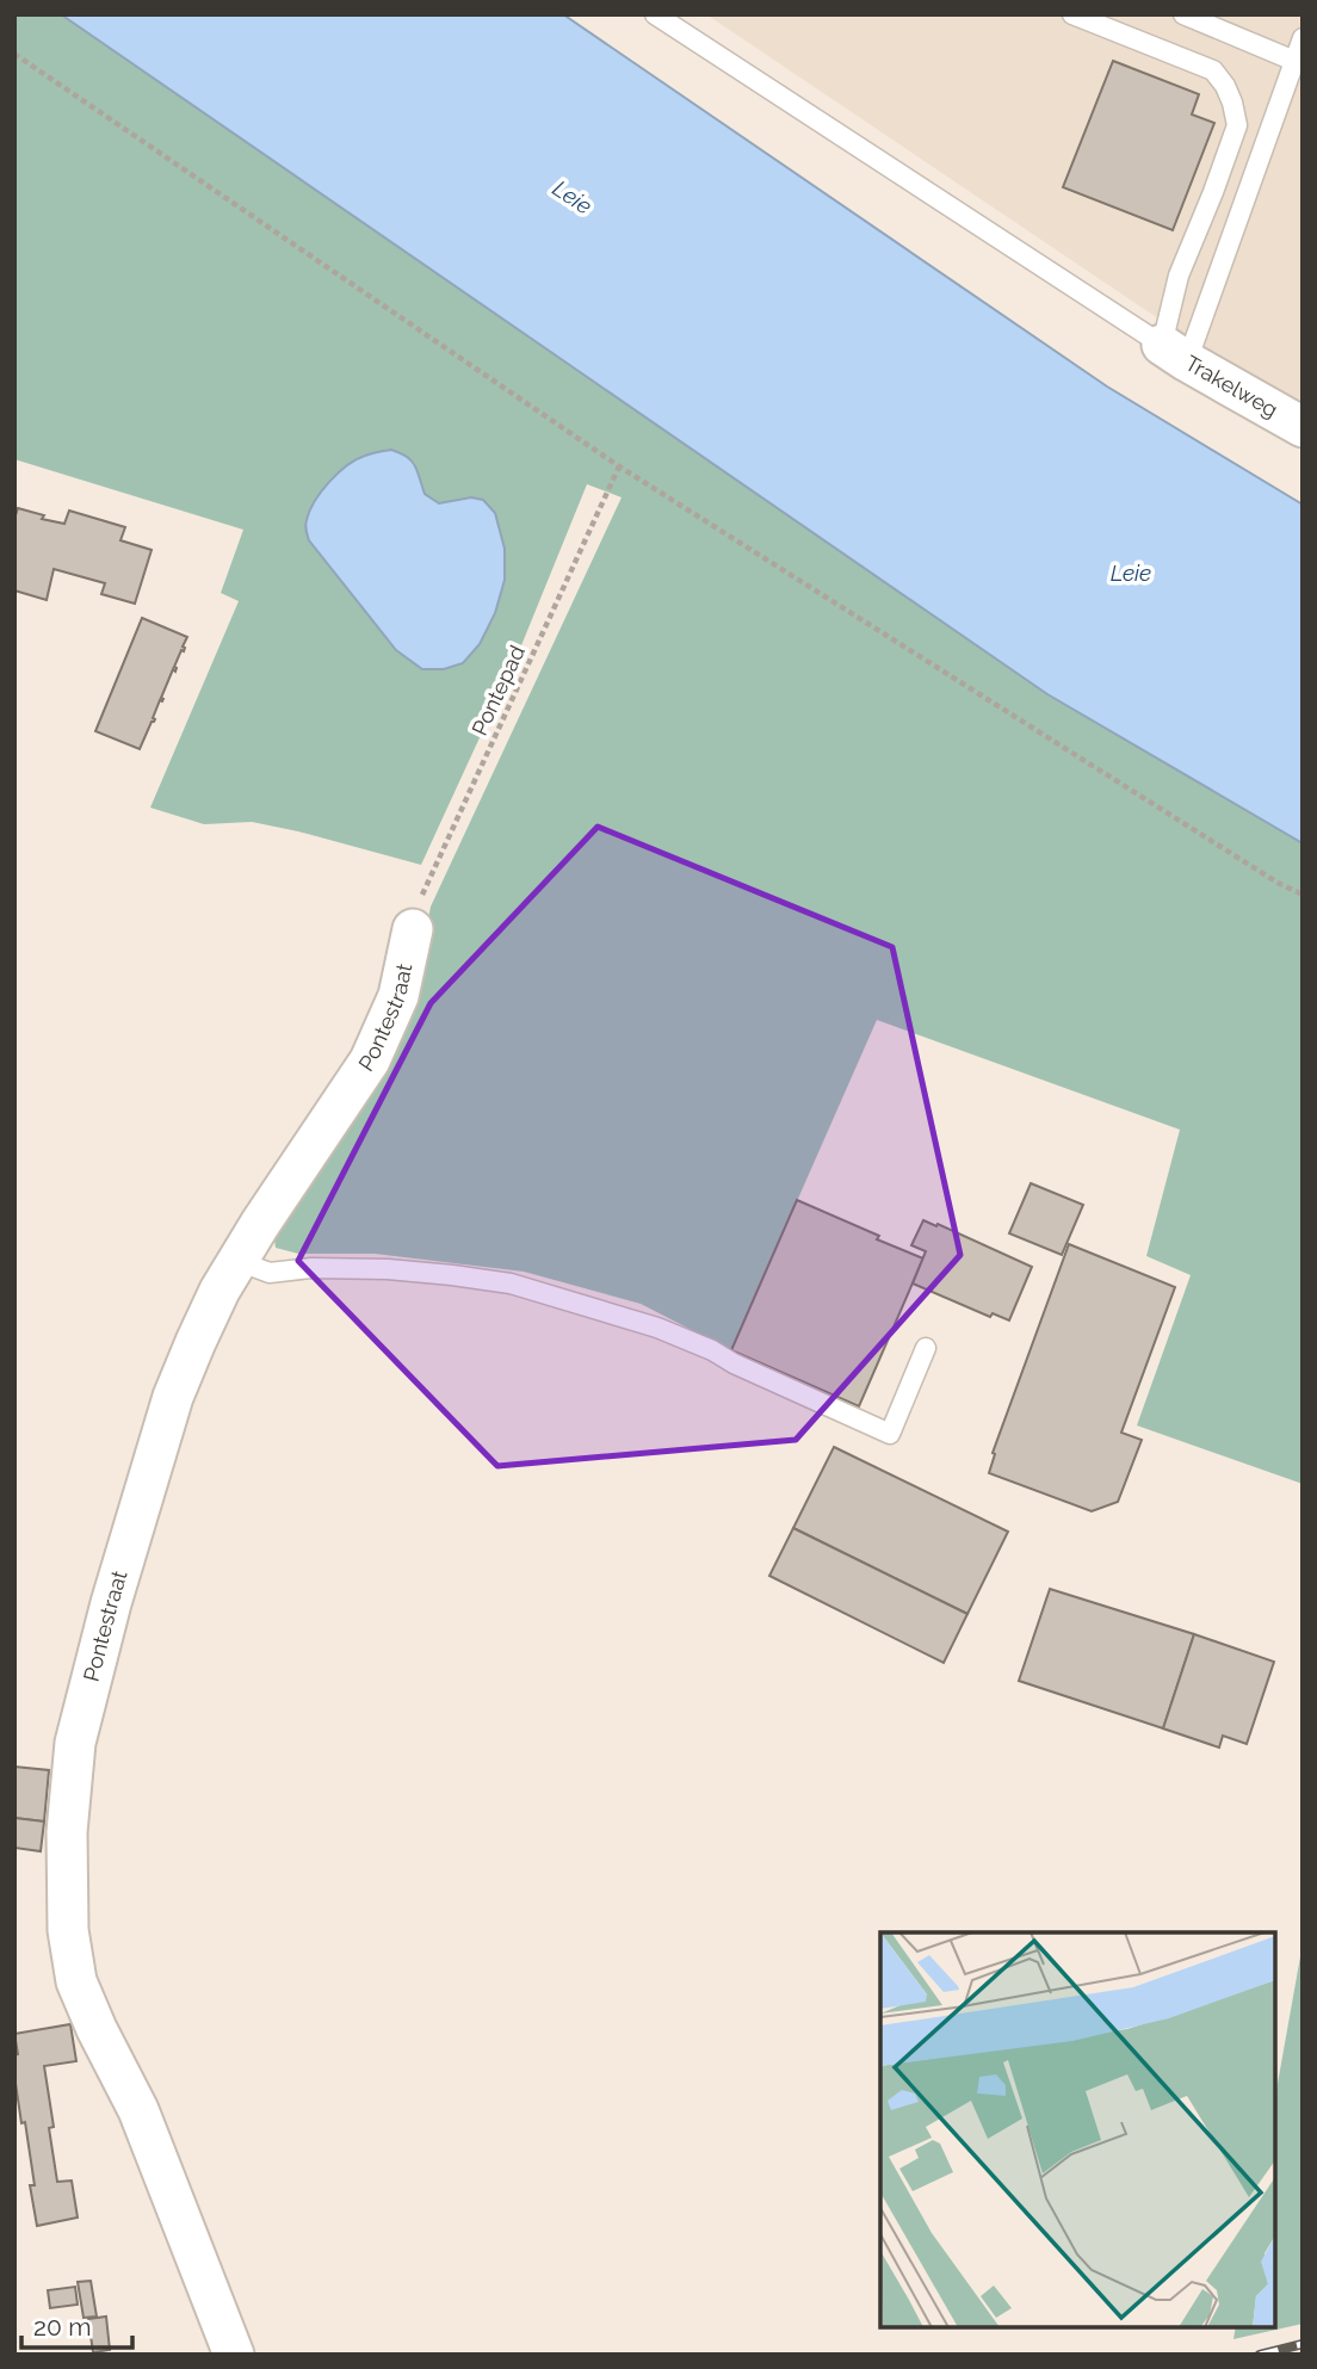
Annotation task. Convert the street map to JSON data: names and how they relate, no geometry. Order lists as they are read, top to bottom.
{
  "streets": {
    "street": ["Trakelweg", "Pontestraat"],
    "path": ["Pontepad"]
  },
  "crossings": [
    ["Pontepad", "Pontestraat"]
  ],
  "water": ["Leie"],
  "scale_bar": "20 m"
}
